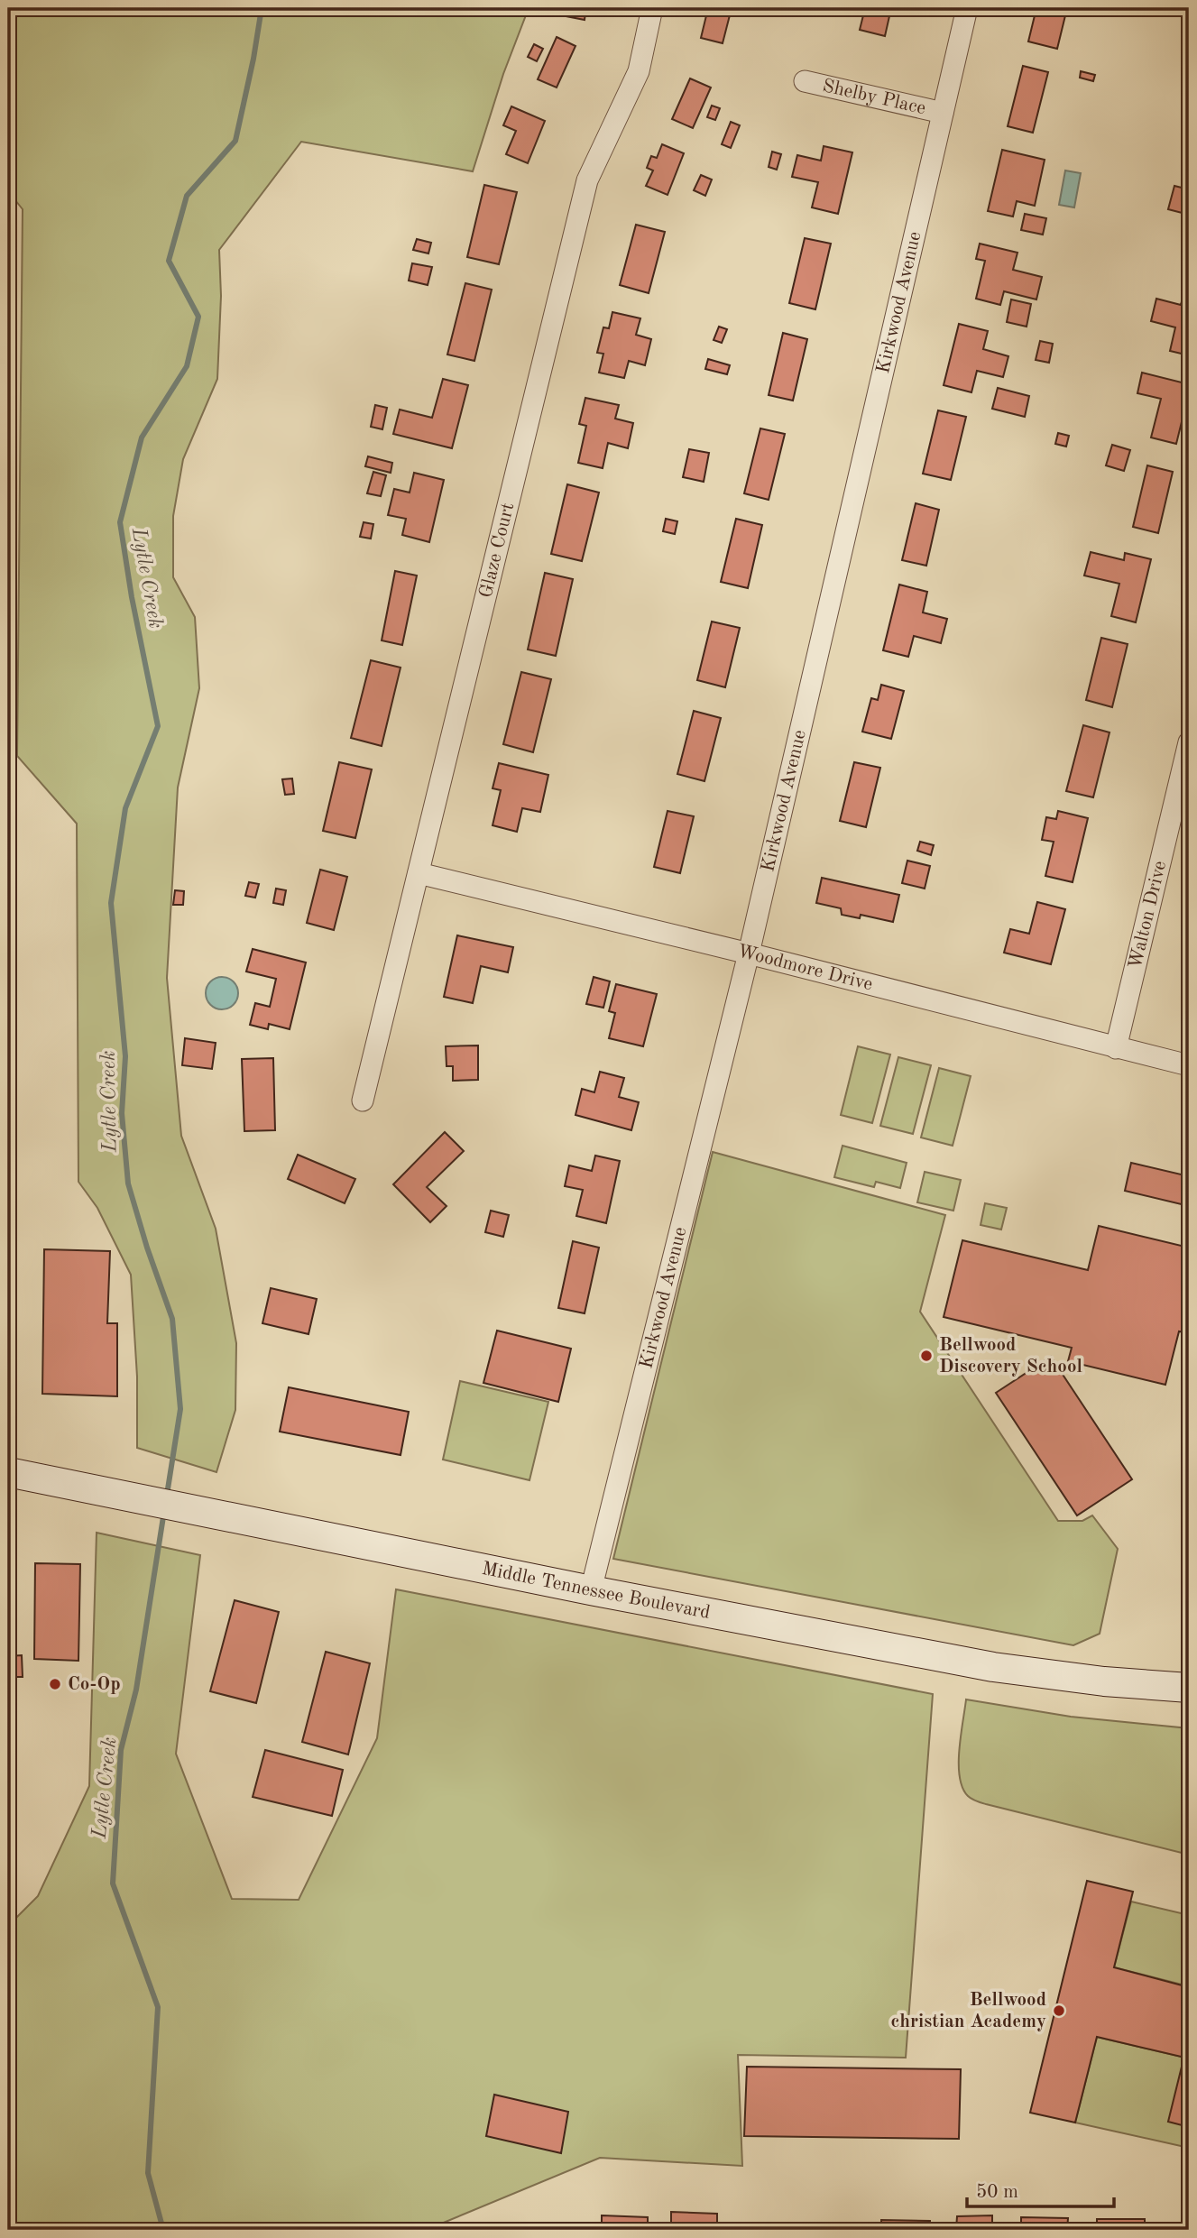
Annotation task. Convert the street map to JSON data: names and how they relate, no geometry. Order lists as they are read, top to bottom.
{
  "streets": {
    "main road": ["Middle Tennessee Boulevard"],
    "street": [
      "Shelby Place",
      "Kirkwood Avenue",
      "Glaze Court",
      "Walton Drive",
      "Woodmore Drive"
    ]
  },
  "crossings": [
    ["Shelby Place", "Kirkwood Avenue"],
    ["Kirkwood Avenue", "Woodmore Drive"],
    ["Kirkwood Avenue", "Middle Tennessee Boulevard"],
    ["Glaze Court", "Woodmore Drive"],
    ["Walton Drive", "Woodmore Drive"]
  ],
  "water": ["Lytle Creek"],
  "places": ["Bellwood Discovery School", "Co-Op", "Bellwood christian Academy"],
  "scale_bar": "50 m"
}
